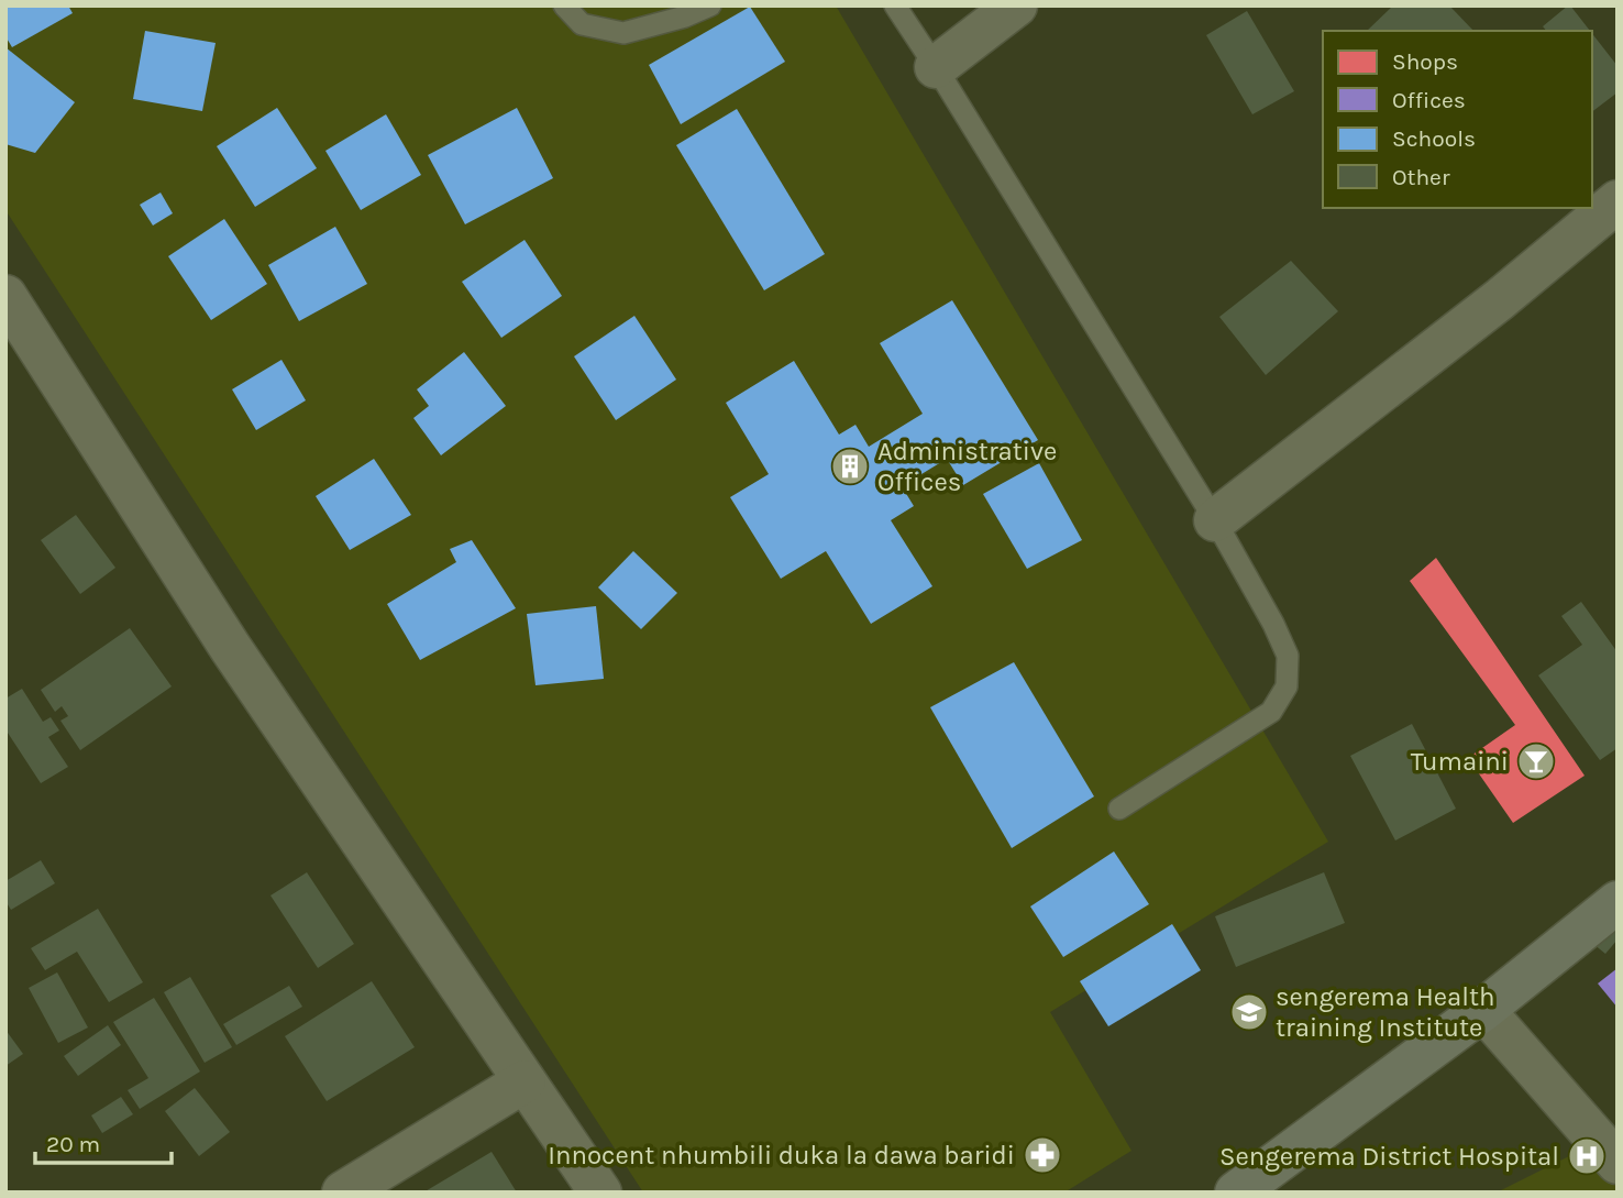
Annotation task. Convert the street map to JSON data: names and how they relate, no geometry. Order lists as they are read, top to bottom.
{
  "places": {
    "building": ["Administrative Offices"],
    "bar": ["Tumaini"],
    "school or university": ["sengerema Health training Institute"],
    "pharmacy": ["Innocent nhumbili duka la dawa baridi"],
    "hospital": ["Sengerema District Hospital"]
  },
  "legend": [
    "Shops",
    "Offices",
    "Schools",
    "Other"
  ],
  "scale_bar": "20 m"
}
